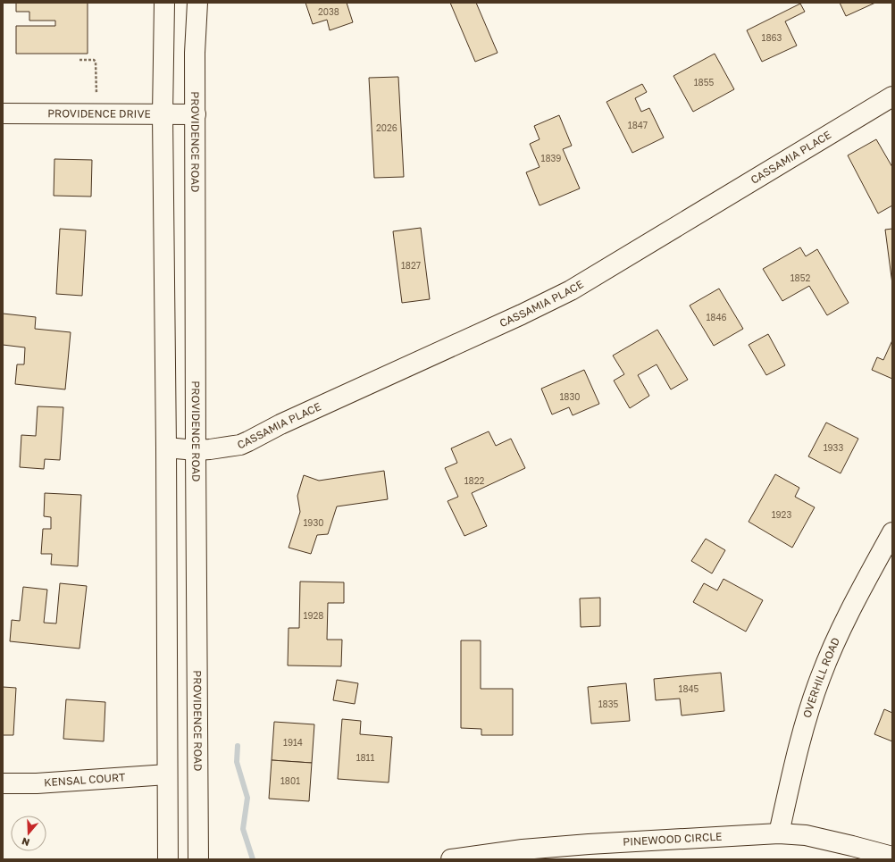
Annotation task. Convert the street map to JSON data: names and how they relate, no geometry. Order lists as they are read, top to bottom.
{
  "streets": {
    "street": [
      "PROVIDENCE DRIVE",
      "PROVIDENCE ROAD",
      "CASSAMIA PLACE",
      "OVERHILL ROAD",
      "KENSAL COURT",
      "PINEWOOD CIRCLE"
    ]
  },
  "crossings": [
    ["PROVIDENCE DRIVE", "PROVIDENCE ROAD"],
    ["PROVIDENCE ROAD", "CASSAMIA PLACE"],
    ["OVERHILL ROAD", "PINEWOOD CIRCLE"]
  ],
  "house_numbers": [
    "2038",
    "1863",
    "1855",
    "1847",
    "2026",
    "1839",
    "1827",
    "1852",
    "1846",
    "1830",
    "1933",
    "1822",
    "1923",
    "1930",
    "1928",
    "1845",
    "1835",
    "1914",
    "1811",
    "1801"
  ],
  "north": "bottom"
}
